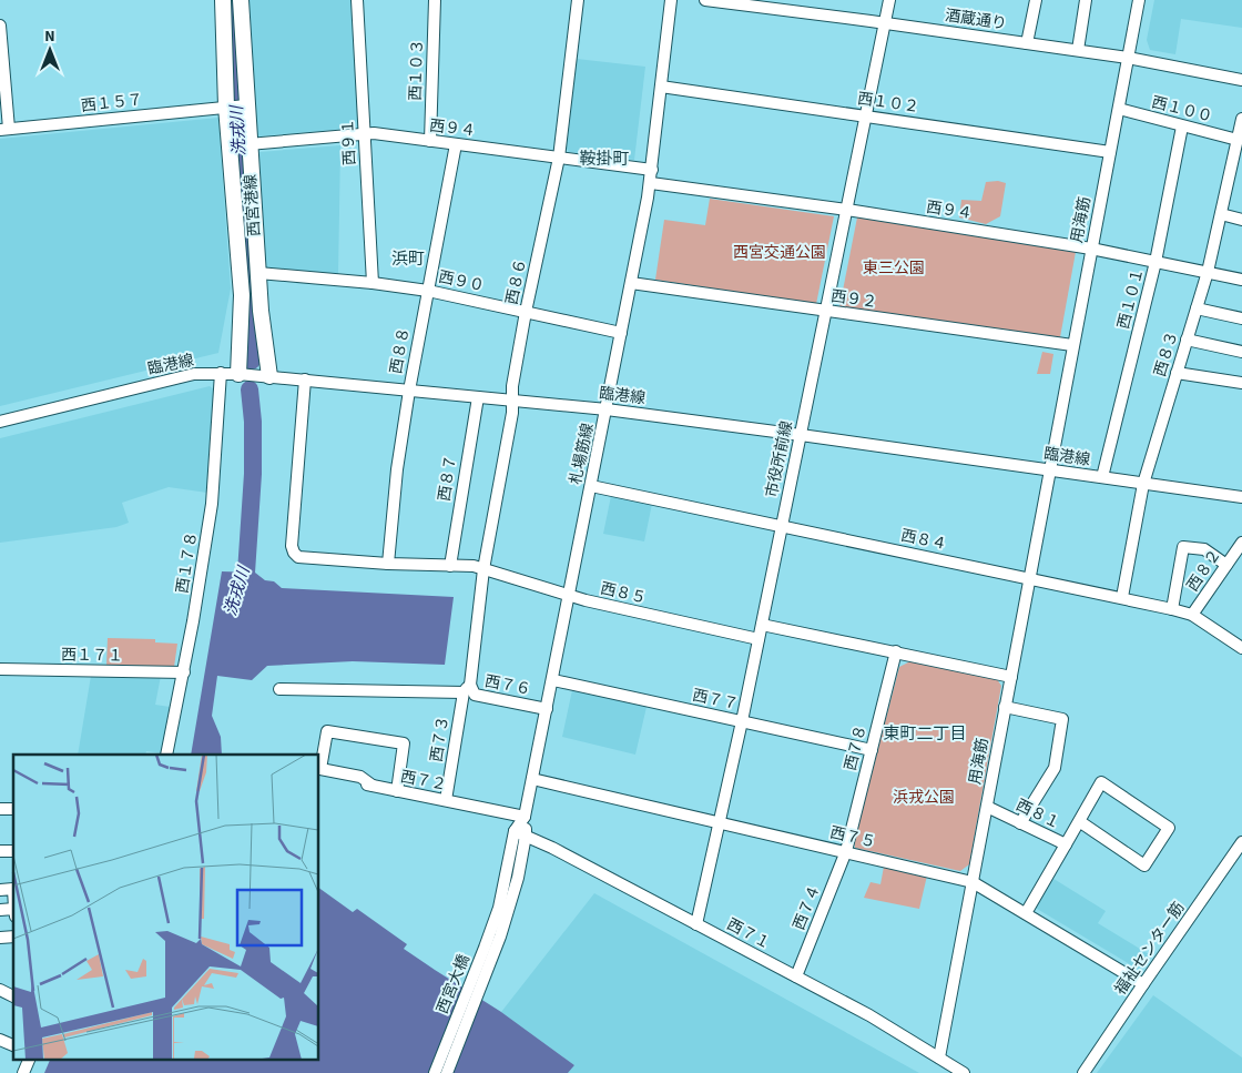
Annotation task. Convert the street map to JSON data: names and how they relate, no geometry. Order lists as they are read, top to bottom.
{
  "streets": {
    "main road": ["西宮港線"],
    "street": [
      "酒蔵通り",
      "西１０３",
      "西１５７",
      "西１０２",
      "西１００",
      "西９４",
      "西９１",
      "用海筋",
      "西９０",
      "西８６",
      "西１０１",
      "西９２",
      "西８８",
      "西８３",
      "臨港線",
      "札場筋線",
      "市役所前線",
      "西８７",
      "西８４",
      "西１７８",
      "西８２",
      "西８５",
      "西１７１",
      "西７６",
      "西７７",
      "西７３",
      "西７８",
      "西７２",
      "西８１",
      "西７５",
      "西７４",
      "西７１",
      "福祉センター筋",
      "西宮大橋"
    ]
  },
  "crossings": [
    ["酒蔵通り", "用海筋"],
    ["酒蔵通り", "市役所前線"],
    ["西１０３", "西９４"],
    ["西１５７", "西宮港線"],
    ["西１０２", "用海筋"],
    ["西１０２", "札場筋線"],
    ["西１０２", "市役所前線"],
    ["西１００", "用海筋"],
    ["西１００", "西１０１"],
    ["西１００", "西８３"],
    ["西９４", "西９１"],
    ["西９４", "西宮港線"],
    ["西９４", "用海筋"],
    ["西９４", "西８６"],
    ["西９４", "西１０１"],
    ["西９４", "西８８"],
    ["西９４", "西８３"],
    ["西９４", "札場筋線"],
    ["西９４", "市役所前線"],
    ["西９１", "西９０"],
    ["西宮港線", "西９０"],
    ["西宮港線", "臨港線"],
    ["用海筋", "西９２"],
    ["用海筋", "臨港線"],
    ["用海筋", "西８４"],
    ["用海筋", "西８１"],
    ["用海筋", "西７５"],
    ["用海筋", "西７１"],
    ["西９０", "西８６"],
    ["西９０", "西８８"],
    ["西９０", "札場筋線"],
    ["西８６", "臨港線"],
    ["西８６", "西８５"],
    ["西８６", "西７３"],
    ["西１０１", "臨港線"],
    ["西９２", "札場筋線"],
    ["西９２", "市役所前線"],
    ["西８８", "臨港線"],
    ["西８８", "西８５"],
    ["西８３", "臨港線"],
    ["西８３", "西８４"],
    ["臨港線", "札場筋線"],
    ["臨港線", "市役所前線"],
    ["臨港線", "西８７"],
    ["臨港線", "西１７８"],
    ["臨港線", "西８５"],
    ["札場筋線", "西８４"],
    ["札場筋線", "西８５"],
    ["札場筋線", "西７６"],
    ["札場筋線", "西７７"],
    ["札場筋線", "西７２"],
    ["札場筋線", "西７５"],
    ["札場筋線", "西７１"],
    ["札場筋線", "西宮大橋"],
    ["市役所前線", "西８４"],
    ["市役所前線", "西８５"],
    ["市役所前線", "西７７"],
    ["市役所前線", "西７５"],
    ["市役所前線", "西７１"],
    ["西８７", "西８５"],
    ["西８４", "西８２"],
    ["西１７８", "西１７１"],
    ["西８５", "西７３"],
    ["西７６", "西７３"],
    ["西７７", "西７８"],
    ["西７３", "西７２"],
    ["西７８", "西７５"],
    ["西７８", "西７４"],
    ["西８１", "西７５"],
    ["西７５", "西７４"],
    ["西７５", "福祉センター筋"],
    ["西７４", "西７１"]
  ],
  "districts": ["鞍掛町", "浜町", "東町二丁目"],
  "water": ["洗戎川"],
  "parks": ["西宮交通公園", "東三公園", "浜戎公園"],
  "north": "top"
}
